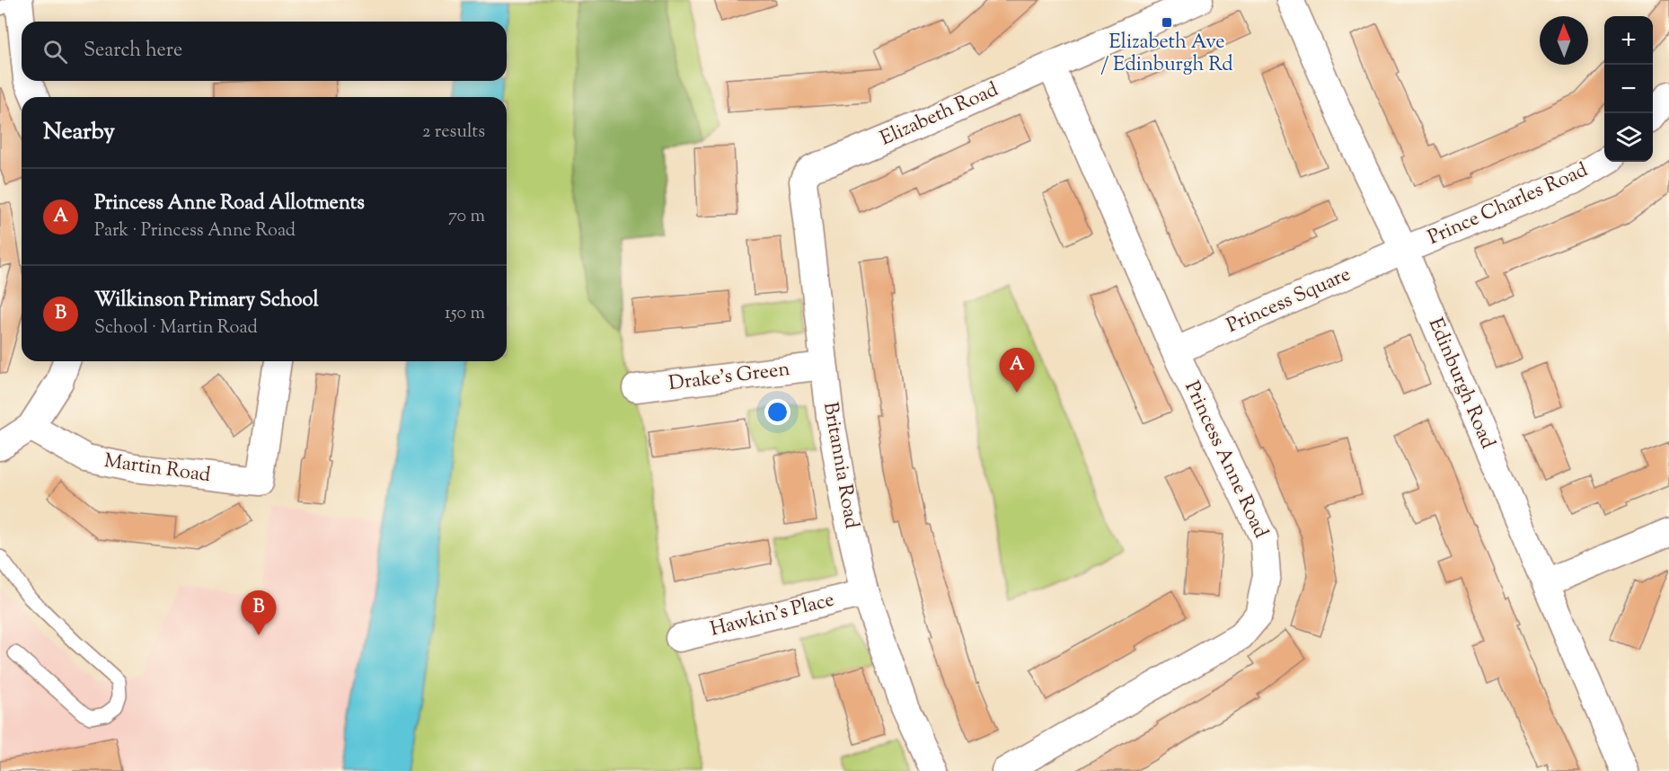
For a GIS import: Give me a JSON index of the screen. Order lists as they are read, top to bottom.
{
  "streets": {
    "street": [
      "Elizabeth Road",
      "Prince Charles Road",
      "Princess Square",
      "Drake's Green",
      "Edinburgh Road",
      "Princess Anne Road",
      "Britannia Road",
      "Martin Road",
      "Hawkin's Place"
    ]
  },
  "crossings": [
    ["Elizabeth Road", "Princess Anne Road"],
    ["Elizabeth Road", "Britannia Road"],
    ["Prince Charles Road", "Princess Square"],
    ["Prince Charles Road", "Edinburgh Road"],
    ["Princess Square", "Edinburgh Road"],
    ["Princess Square", "Princess Anne Road"],
    ["Drake's Green", "Britannia Road"],
    ["Britannia Road", "Hawkin's Place"]
  ],
  "places": {
    "transit": ["Elizabeth Ave / Edinburgh Rd"]
  },
  "north": "top",
  "page": {
    "map_buttons": ["+", "−"],
    "search": "Search here",
    "heading": ["Nearby", "2 results"],
    "list": [
      {
        "mark": "A",
        "name": "Princess Anne Road Allotments",
        "note": "Park · Princess Anne Road",
        "value": "70 m"
      },
      {
        "mark": "B",
        "name": "Wilkinson Primary School",
        "note": "School · Martin Road",
        "value": "150 m"
      }
    ],
    "pins": ["A", "B"]
  }
}
